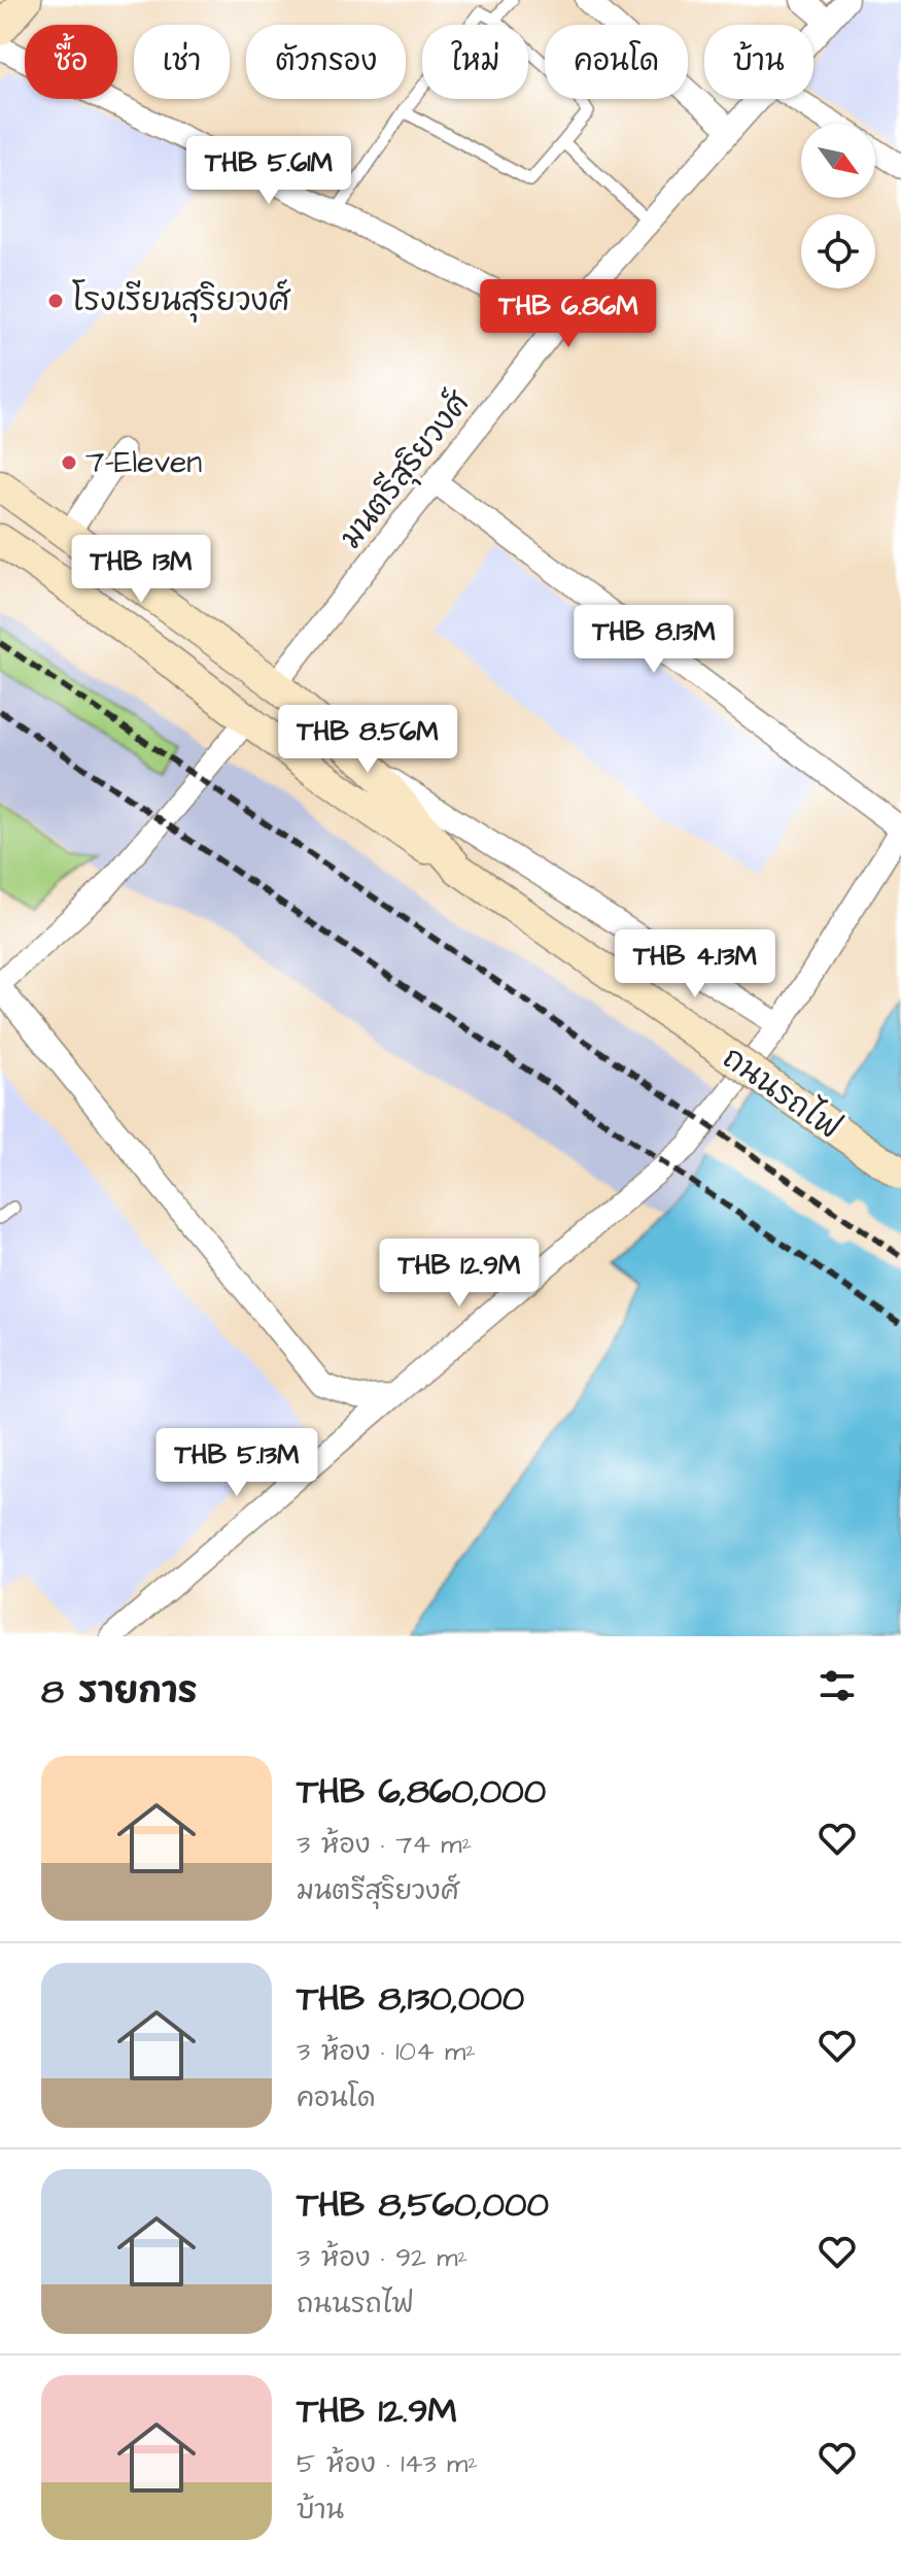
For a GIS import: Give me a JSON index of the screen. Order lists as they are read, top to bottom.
{
  "streets": {
    "main road": ["ถนนรถไฟ"],
    "street": ["มนตรีสุริยวงศ์"]
  },
  "crossings": [
    ["มนตรีสุริยวงศ์", "ถนนรถไฟ"]
  ],
  "places": ["โรงเรียนสุริยวงศ์", "7-Eleven"],
  "north": "bottom right",
  "page": {
    "chip": [
      "ซื้อ",
      "เช่า",
      "ตัวกรอง",
      "ใหม่",
      "คอนโด",
      "บ้าน"
    ],
    "price": [
      "THB 5.61M",
      "THB 6.86M",
      "THB 13M",
      "THB 8.13M",
      "THB 8.56M",
      "THB 4.13M",
      "THB 12.9M",
      "THB 5.13M"
    ],
    "heading": "8 รายการ",
    "list": [
      {
        "name": "THB 6,860,000",
        "note": "3 ห้อง · 74 m² · มนตรีสุริยวงศ์"
      },
      {
        "name": "THB 8,130,000",
        "note": "3 ห้อง · 104 m² · คอนโด"
      },
      {
        "name": "THB 8,560,000",
        "note": "3 ห้อง · 92 m² · ถนนรถไฟ"
      },
      {
        "name": "THB 12.9M",
        "note": "5 ห้อง · 143 m² · บ้าน"
      }
    ]
  }
}
